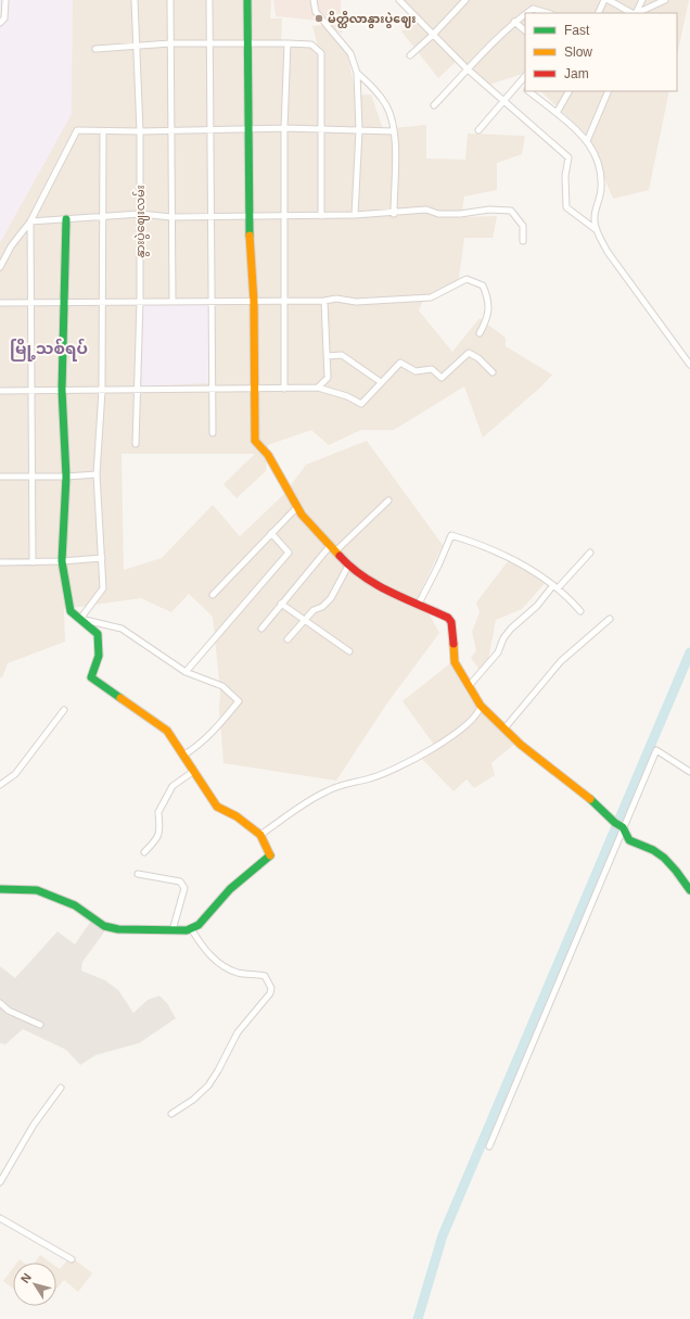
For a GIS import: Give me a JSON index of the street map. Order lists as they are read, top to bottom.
{
  "streets": {
    "street": ["နွားပွဲဈေးလမ်း"]
  },
  "districts": ["မြို့သစ်ရပ်"],
  "places": ["မိတ္ထီလာနွားပွဲဈေး"],
  "legend": ["Fast", "Slow", "Jam"],
  "north": "top left"
}
